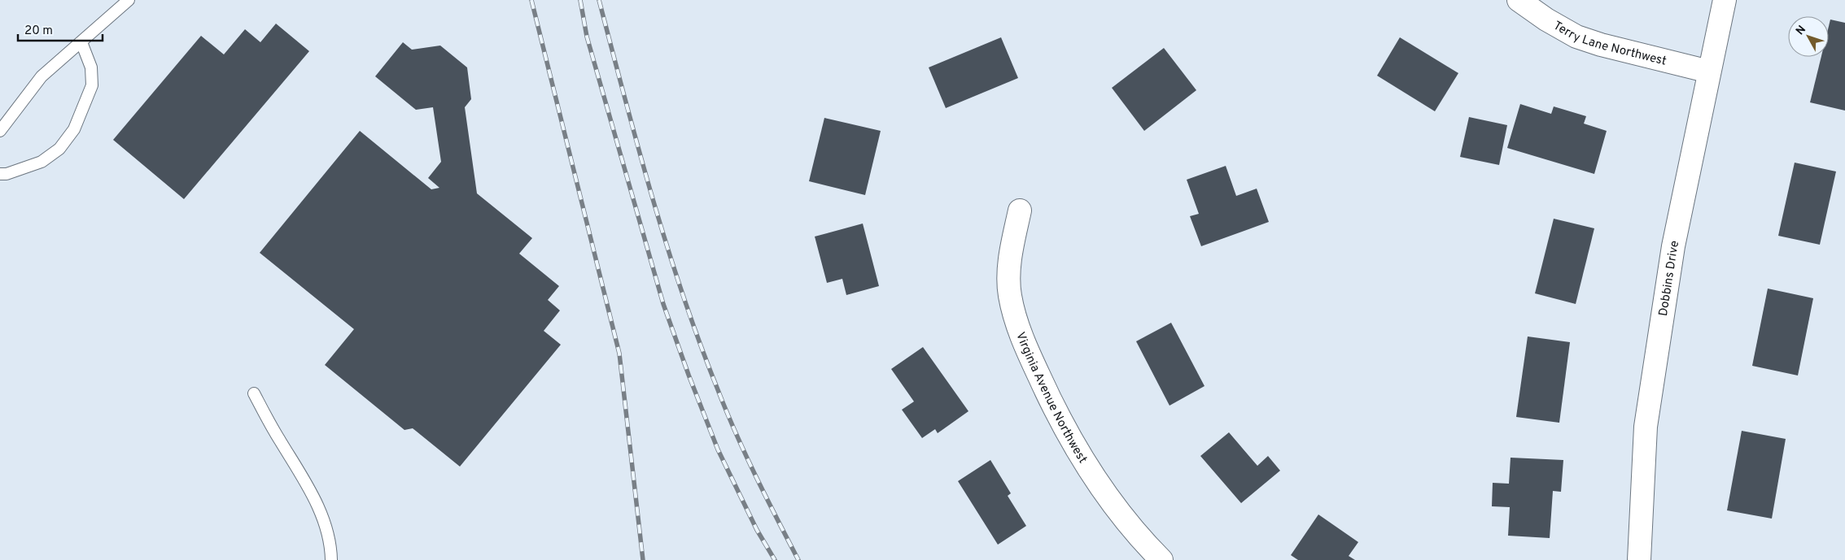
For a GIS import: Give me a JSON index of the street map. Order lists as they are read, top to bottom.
{
  "streets": {
    "street": ["Terry Lane Northwest", "Dobbins Drive", "Virginia Avenue Northwest"]
  },
  "crossings": [
    ["Terry Lane Northwest", "Dobbins Drive"]
  ],
  "scale_bar": "20 m",
  "north": "top left"
}
